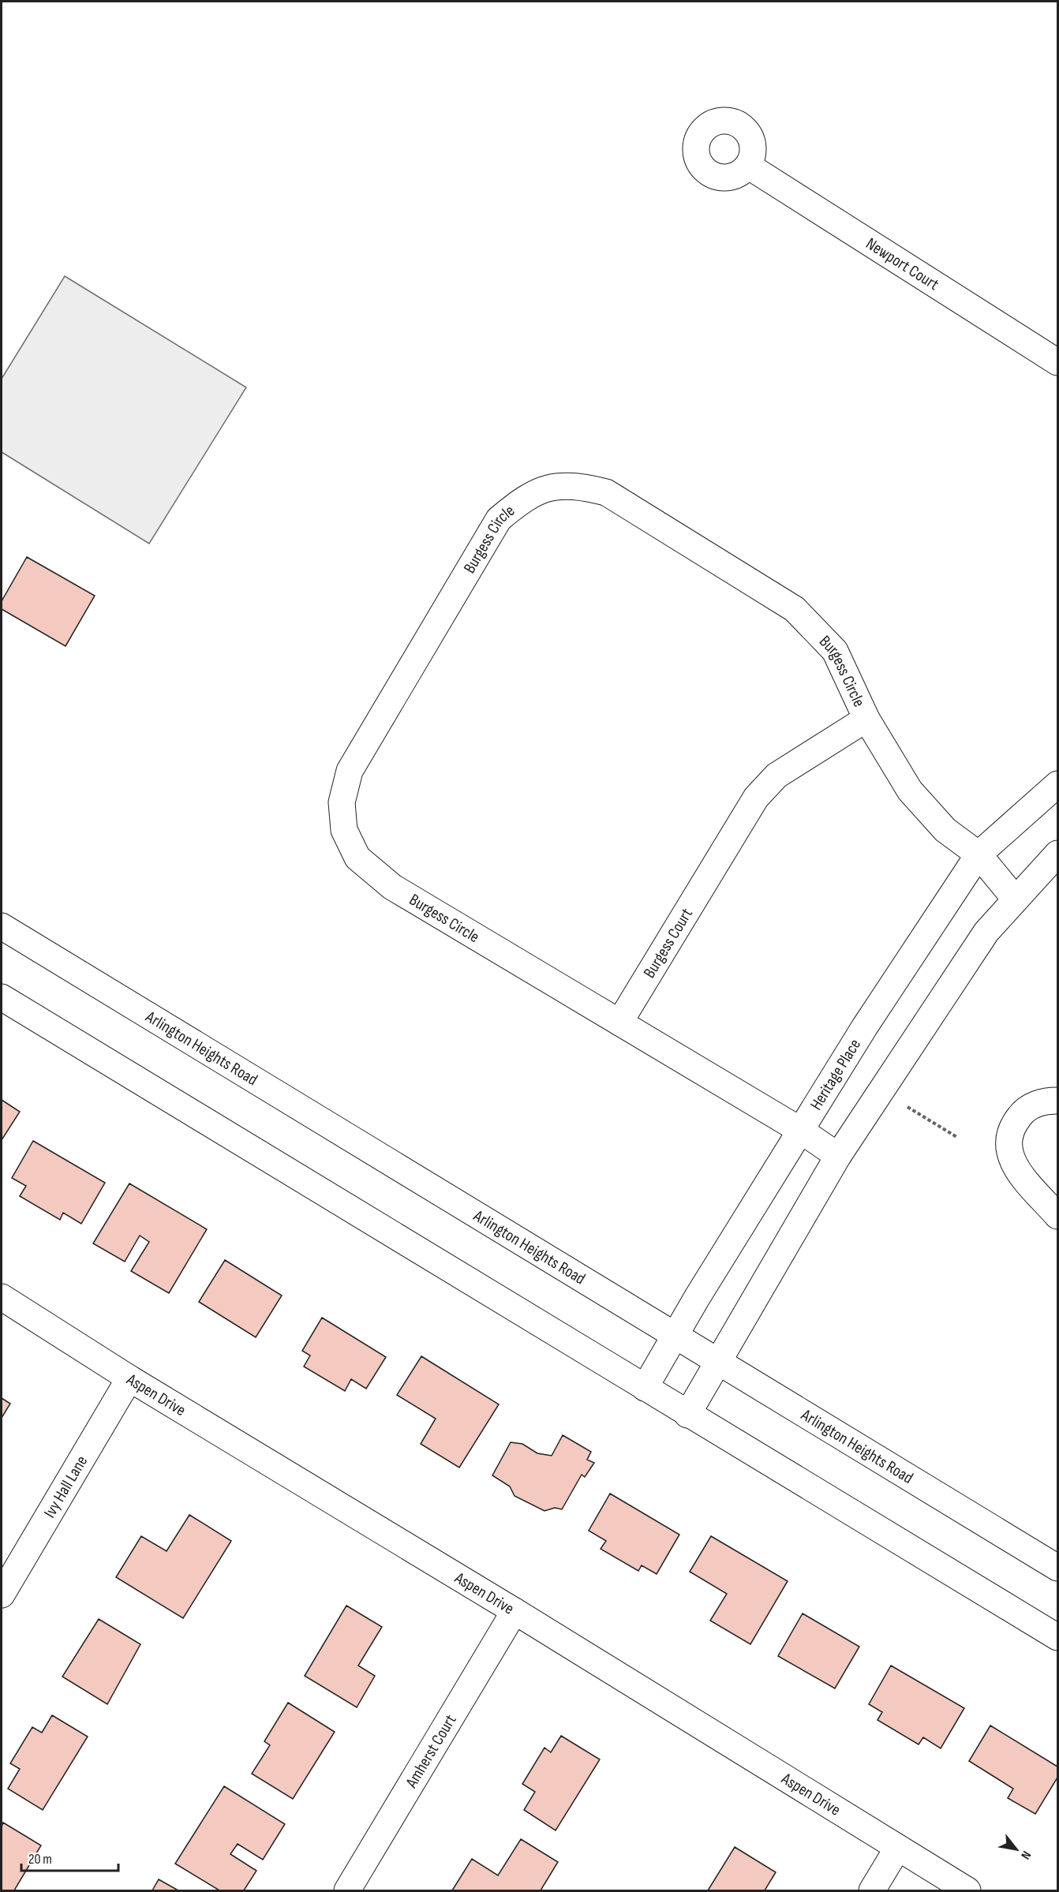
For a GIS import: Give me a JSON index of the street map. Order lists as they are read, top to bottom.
{
  "streets": {
    "street": [
      "Newport Court",
      "Burgess Circle",
      "Burgess Court",
      "Arlington Heights Road",
      "Heritage Place",
      "Aspen Drive",
      "Ivy Hall Lane",
      "Amherst Court"
    ]
  },
  "crossings": [
    ["Burgess Circle", "Burgess Court"],
    ["Burgess Circle", "Heritage Place"],
    ["Arlington Heights Road", "Heritage Place"],
    ["Aspen Drive", "Ivy Hall Lane"],
    ["Aspen Drive", "Amherst Court"]
  ],
  "scale_bar": "20 m",
  "north": "bottom right"
}
